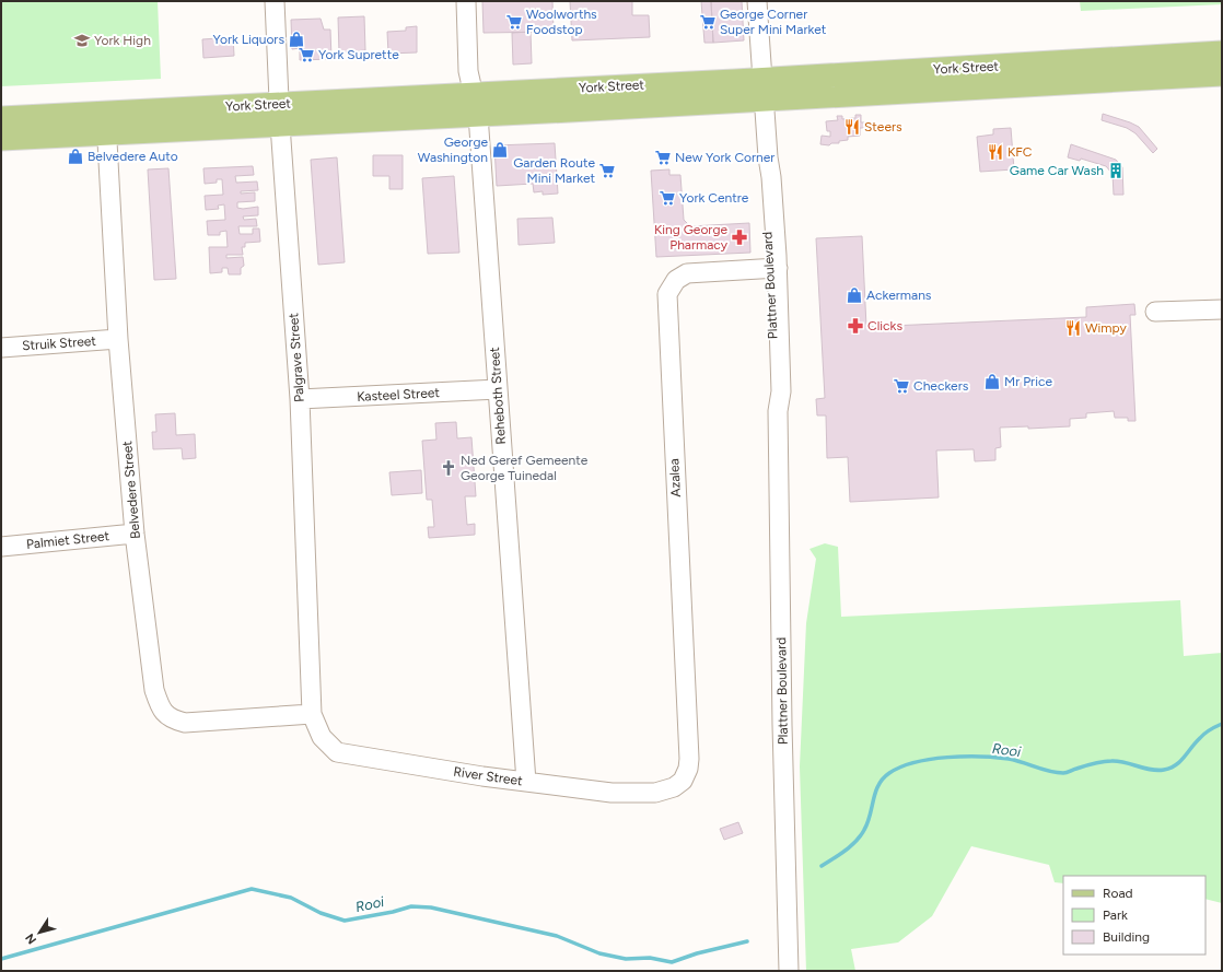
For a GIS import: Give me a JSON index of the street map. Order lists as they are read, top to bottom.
{
  "streets": {
    "main road": ["York Street"],
    "street": [
      "Plattner Boulevard",
      "Struik Street",
      "Palgrave Street",
      "Kasteel Street",
      "Reheboth Street",
      "Azalea",
      "Belvedere Street",
      "Palmiet Street",
      "River Street"
    ]
  },
  "crossings": [
    ["York Street", "Plattner Boulevard"],
    ["York Street", "Palgrave Street"],
    ["York Street", "Reheboth Street"],
    ["York Street", "Belvedere Street"],
    ["Plattner Boulevard", "Azalea"],
    ["Struik Street", "Belvedere Street"],
    ["Palgrave Street", "Kasteel Street"],
    ["Palgrave Street", "Belvedere Street"],
    ["Palgrave Street", "River Street"],
    ["Kasteel Street", "Reheboth Street"],
    ["Reheboth Street", "River Street"],
    ["Azalea", "River Street"],
    ["Belvedere Street", "Palmiet Street"],
    ["Belvedere Street", "River Street"]
  ],
  "water": ["Rooi"],
  "places": {
    "supermarket": [
      "Woolworths Foodstop",
      "George Corner Super Mini Market",
      "York Suprette",
      "New York Corner",
      "Garden Route Mini Market",
      "York Centre",
      "Checkers"
    ],
    "shop": [
      "York Liquors",
      "George Washington",
      "Belvedere Auto",
      "Ackermans",
      "Mr Price"
    ],
    "school or university": ["York High"],
    "restaurant": ["Steers", "KFC", "Wimpy"],
    "building": ["Game Car Wash"],
    "pharmacy": ["King George Pharmacy", "Clicks"],
    "church": ["Ned Geref Gemeente George Tuinedal"]
  },
  "legend": ["Road", "Park", "Building"],
  "north": "bottom left"
}
